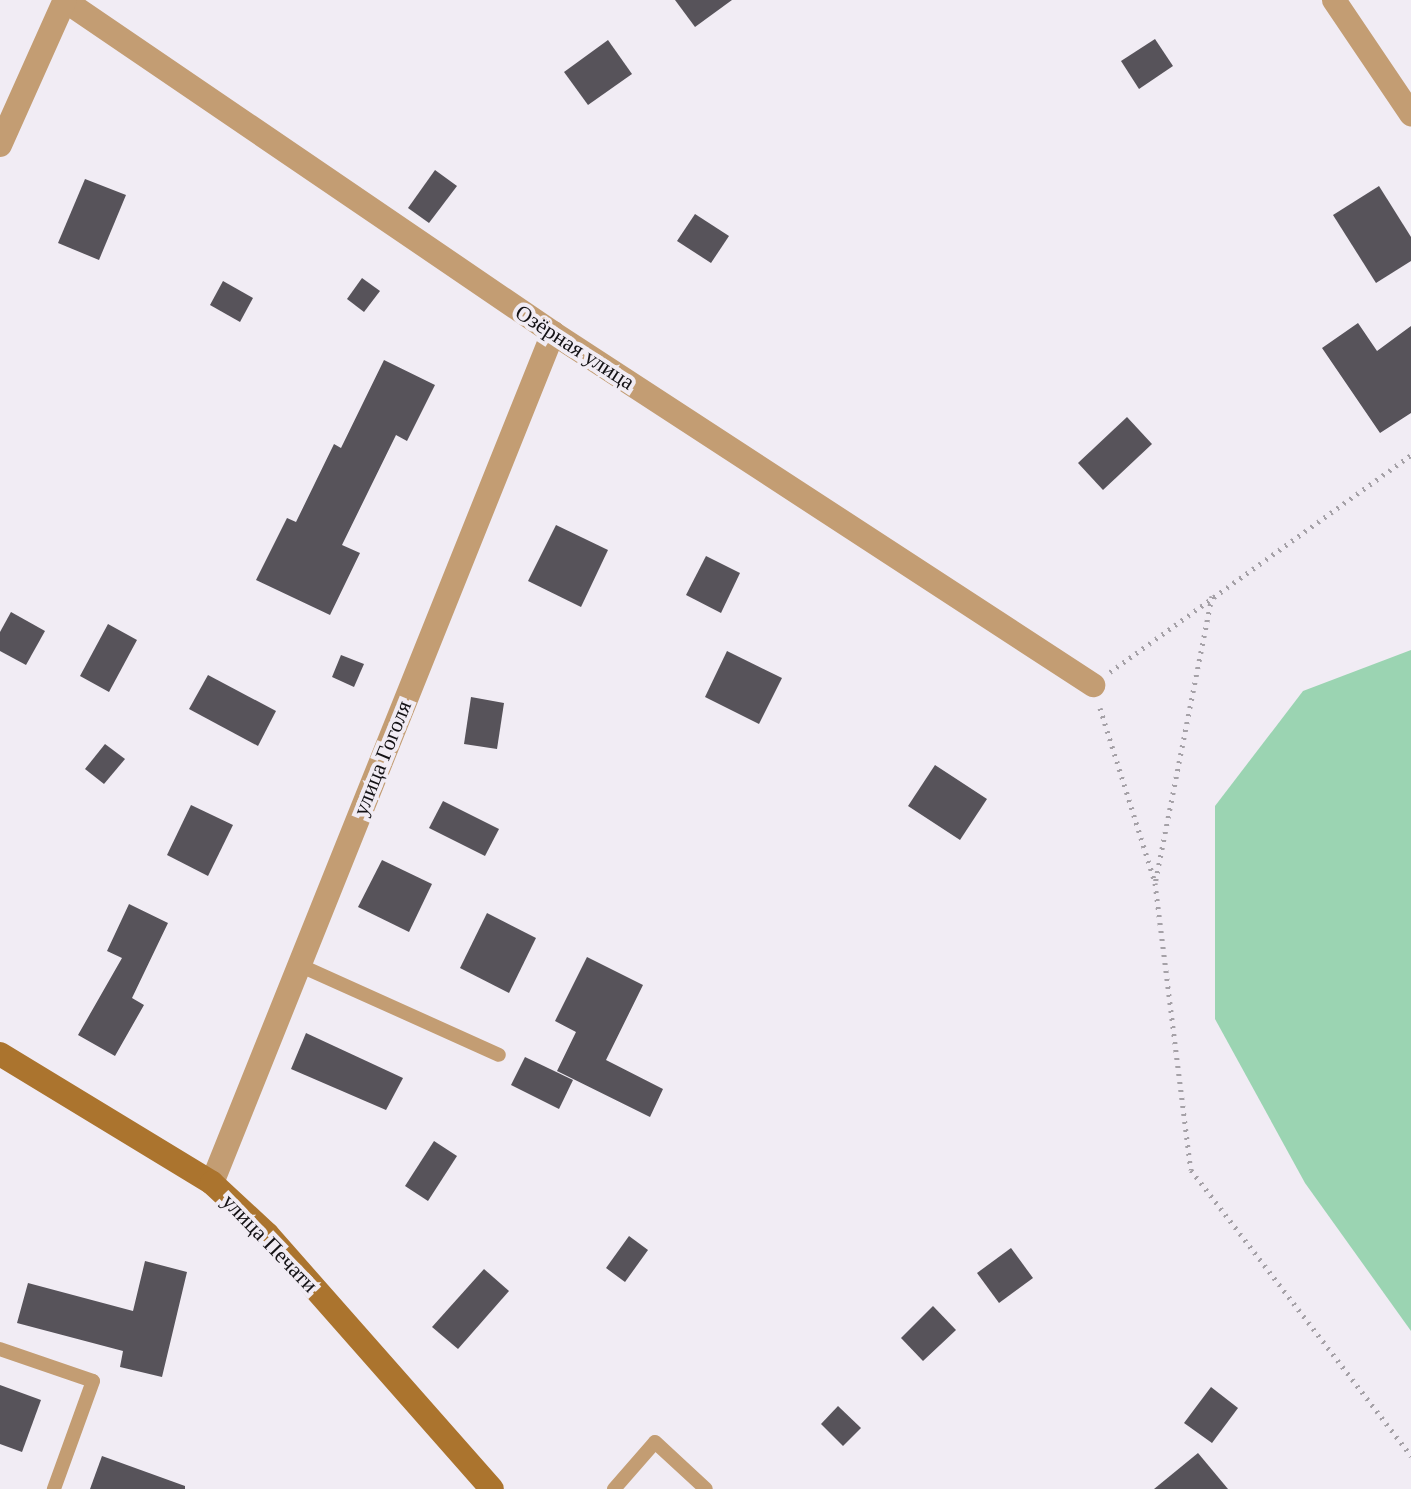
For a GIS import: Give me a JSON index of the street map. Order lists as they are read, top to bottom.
{
  "streets": {
    "street": ["Озёрная улица", "улица Гоголя", "улица Печати"]
  },
  "crossings": [
    ["Озёрная улица", "улица Гоголя"],
    ["улица Гоголя", "улица Печати"]
  ]
}
